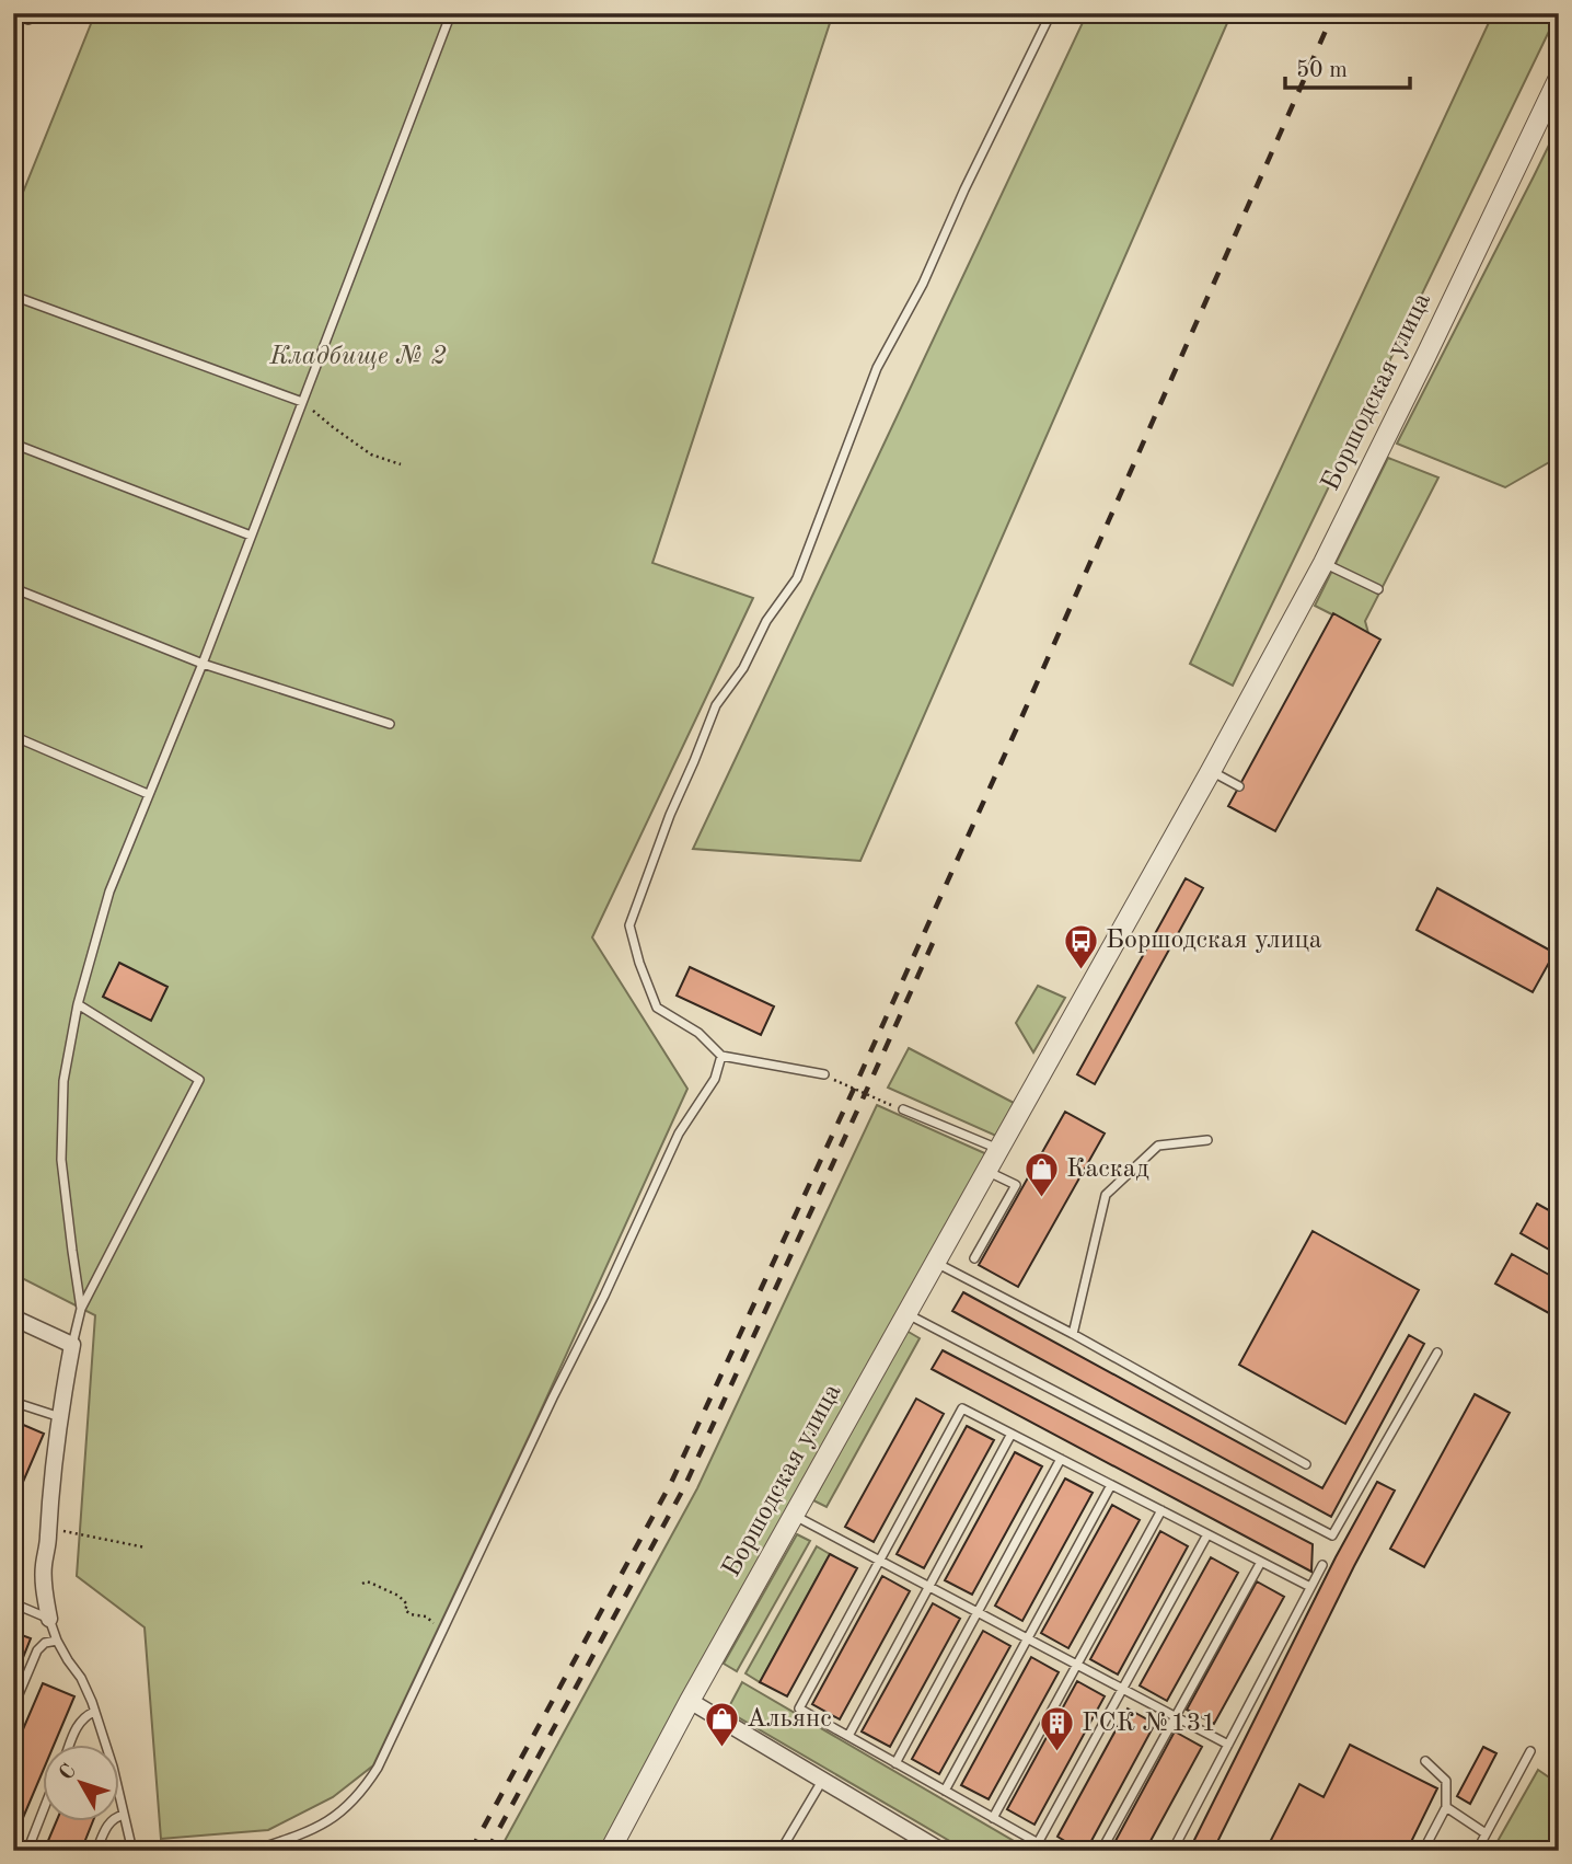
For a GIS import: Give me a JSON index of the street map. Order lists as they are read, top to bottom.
{
  "streets": {
    "street": ["Боршодская улица"]
  },
  "parks": ["Кладбище № 2"],
  "places": {
    "bus stop": ["Боршодская улица"],
    "shop": ["Каскад", "Альянс"],
    "building": ["ГСК №131"]
  },
  "scale_bar": "50 m",
  "north": "top left"
}
